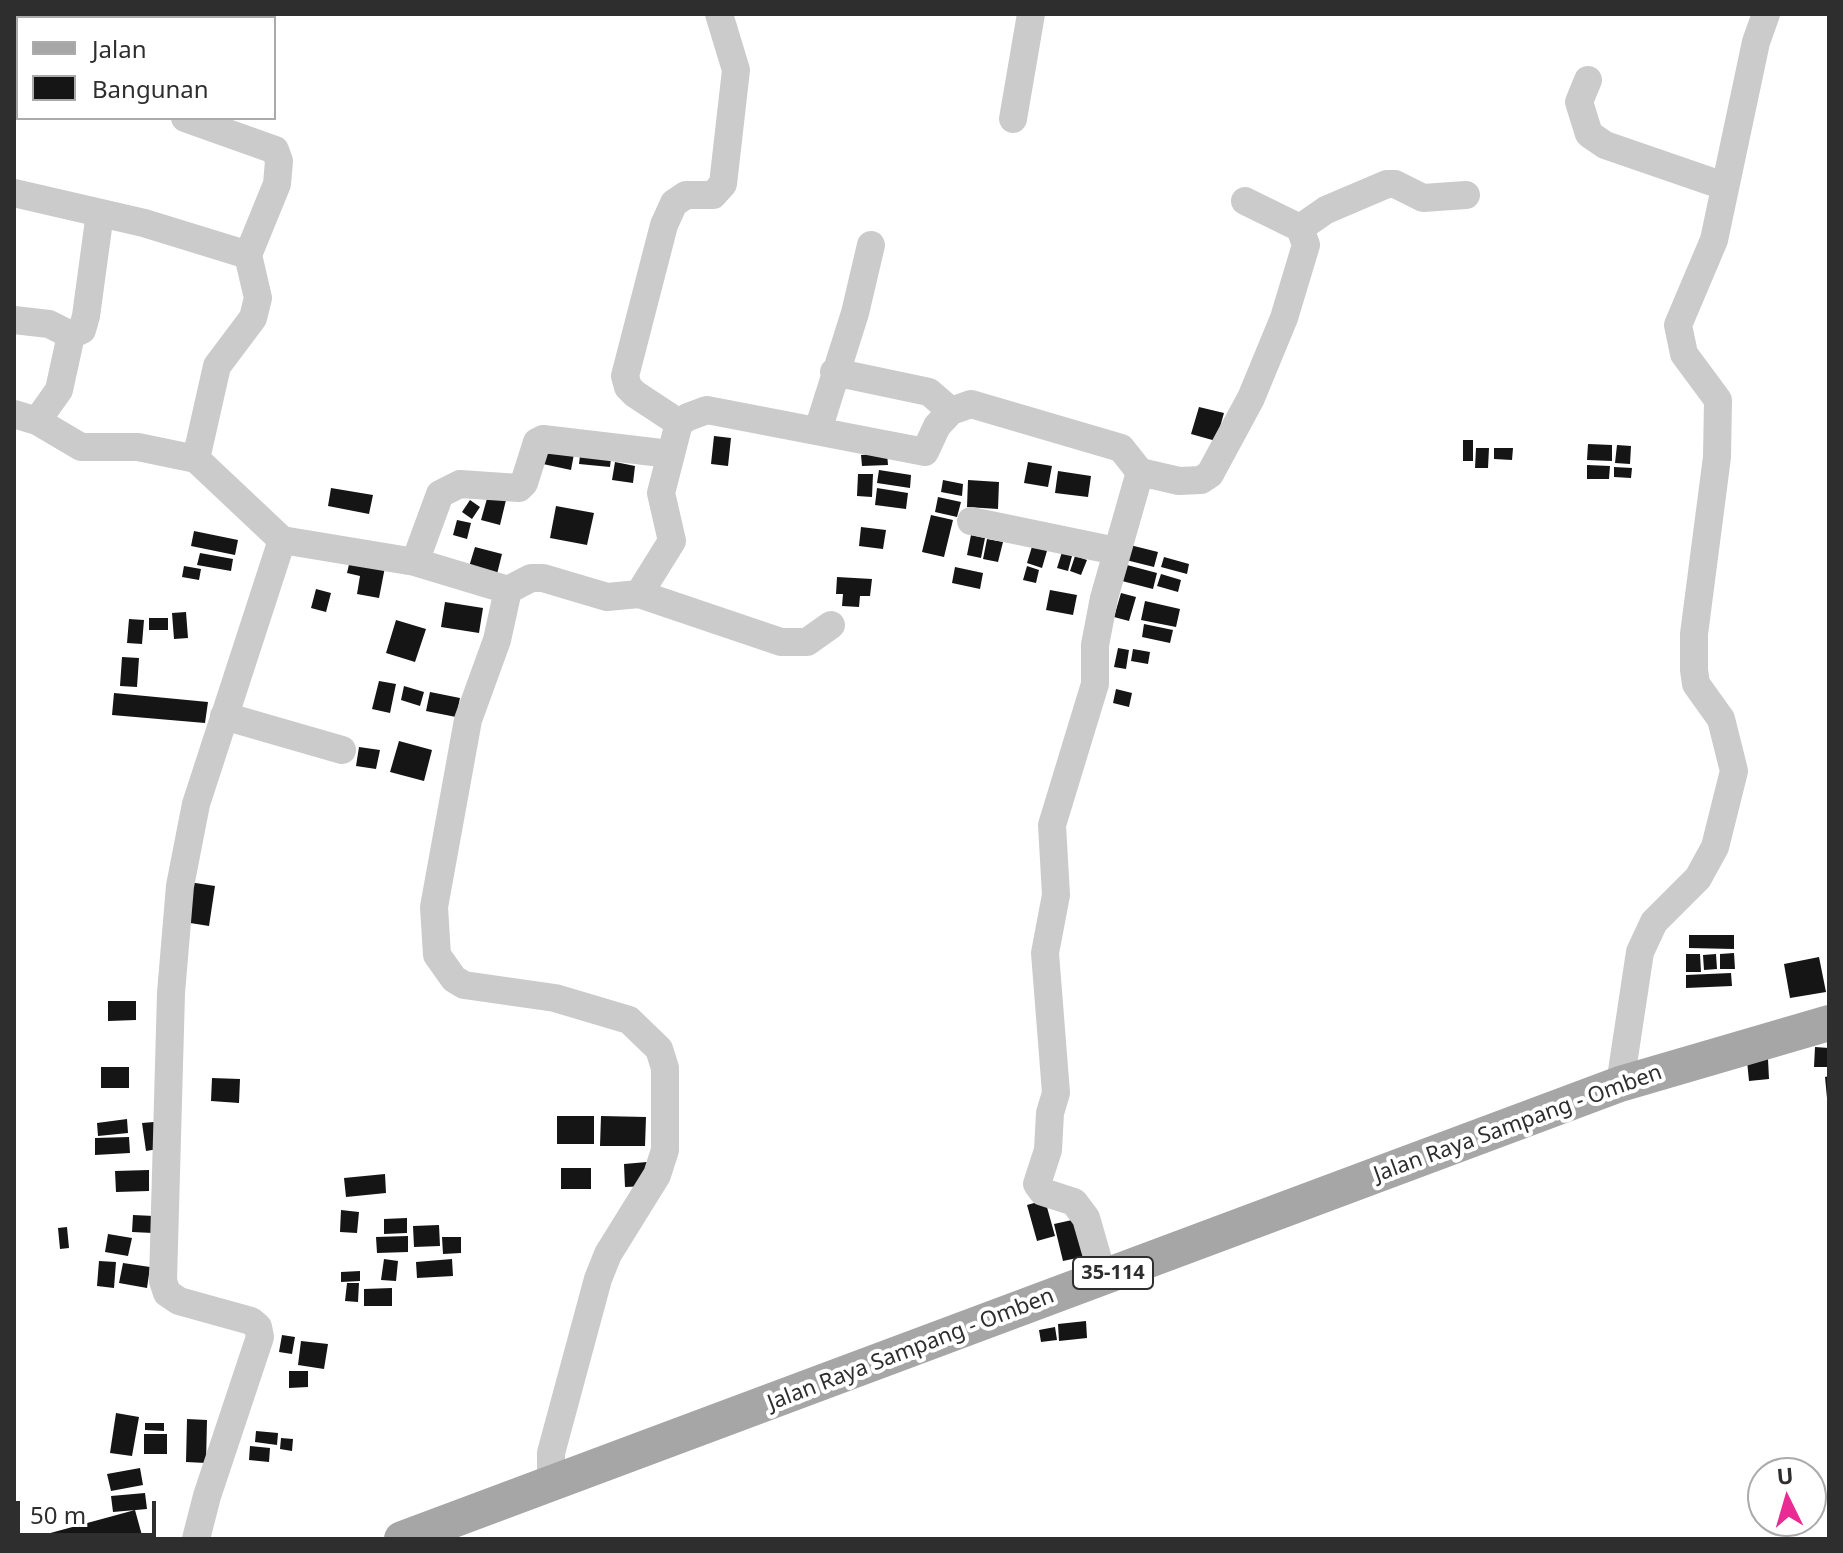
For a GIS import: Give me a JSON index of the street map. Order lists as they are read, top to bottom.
{
  "streets": {
    "main road": ["Jalan Raya Sampang - Omben", "35-114"]
  },
  "legend": ["Jalan", "Bangunan"],
  "scale_bar": "50 m",
  "north": "top"
}
